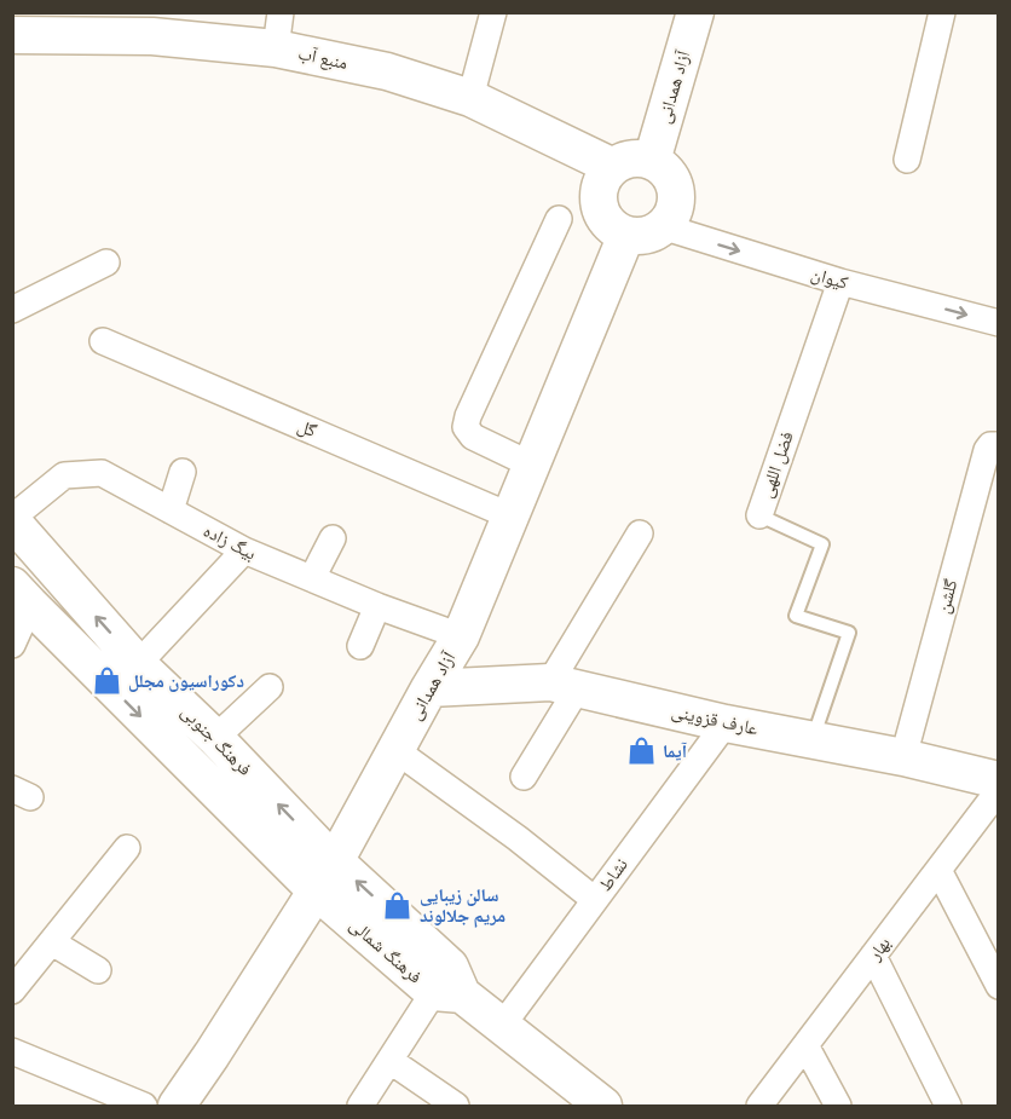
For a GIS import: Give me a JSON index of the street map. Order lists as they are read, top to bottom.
{
  "streets": {
    "street": [
      "منبع آب",
      "آزاد همدانی",
      "کیوان",
      "گل",
      "فضل اللهی",
      "بیگ زاده",
      "گلشن",
      "عارف قزوینی",
      "فرهنگ جنوبی",
      "نشاط",
      "بهار",
      "فرهنگ شمالی"
    ]
  },
  "crossings": [
    ["منبع آب", "آزاد همدانی"],
    ["منبع آب", "کیوان"],
    ["آزاد همدانی", "کیوان"],
    ["آزاد همدانی", "گل"],
    ["آزاد همدانی", "بیگ زاده"],
    ["آزاد همدانی", "عارف قزوینی"],
    ["آزاد همدانی", "فرهنگ جنوبی"],
    ["آزاد همدانی", "فرهنگ شمالی"],
    ["کیوان", "فضل اللهی"],
    ["فضل اللهی", "عارف قزوینی"],
    ["بیگ زاده", "فرهنگ جنوبی"],
    ["گلشن", "عارف قزوینی"],
    ["عارف قزوینی", "نشاط"],
    ["فرهنگ جنوبی", "فرهنگ شمالی"],
    ["نشاط", "فرهنگ شمالی"]
  ],
  "one_way": ["کیوان"],
  "places": {
    "shop": ["دکوراسیون مجلل", "آيما", "سالن زیبایی مریم جلالوند"]
  }
}
